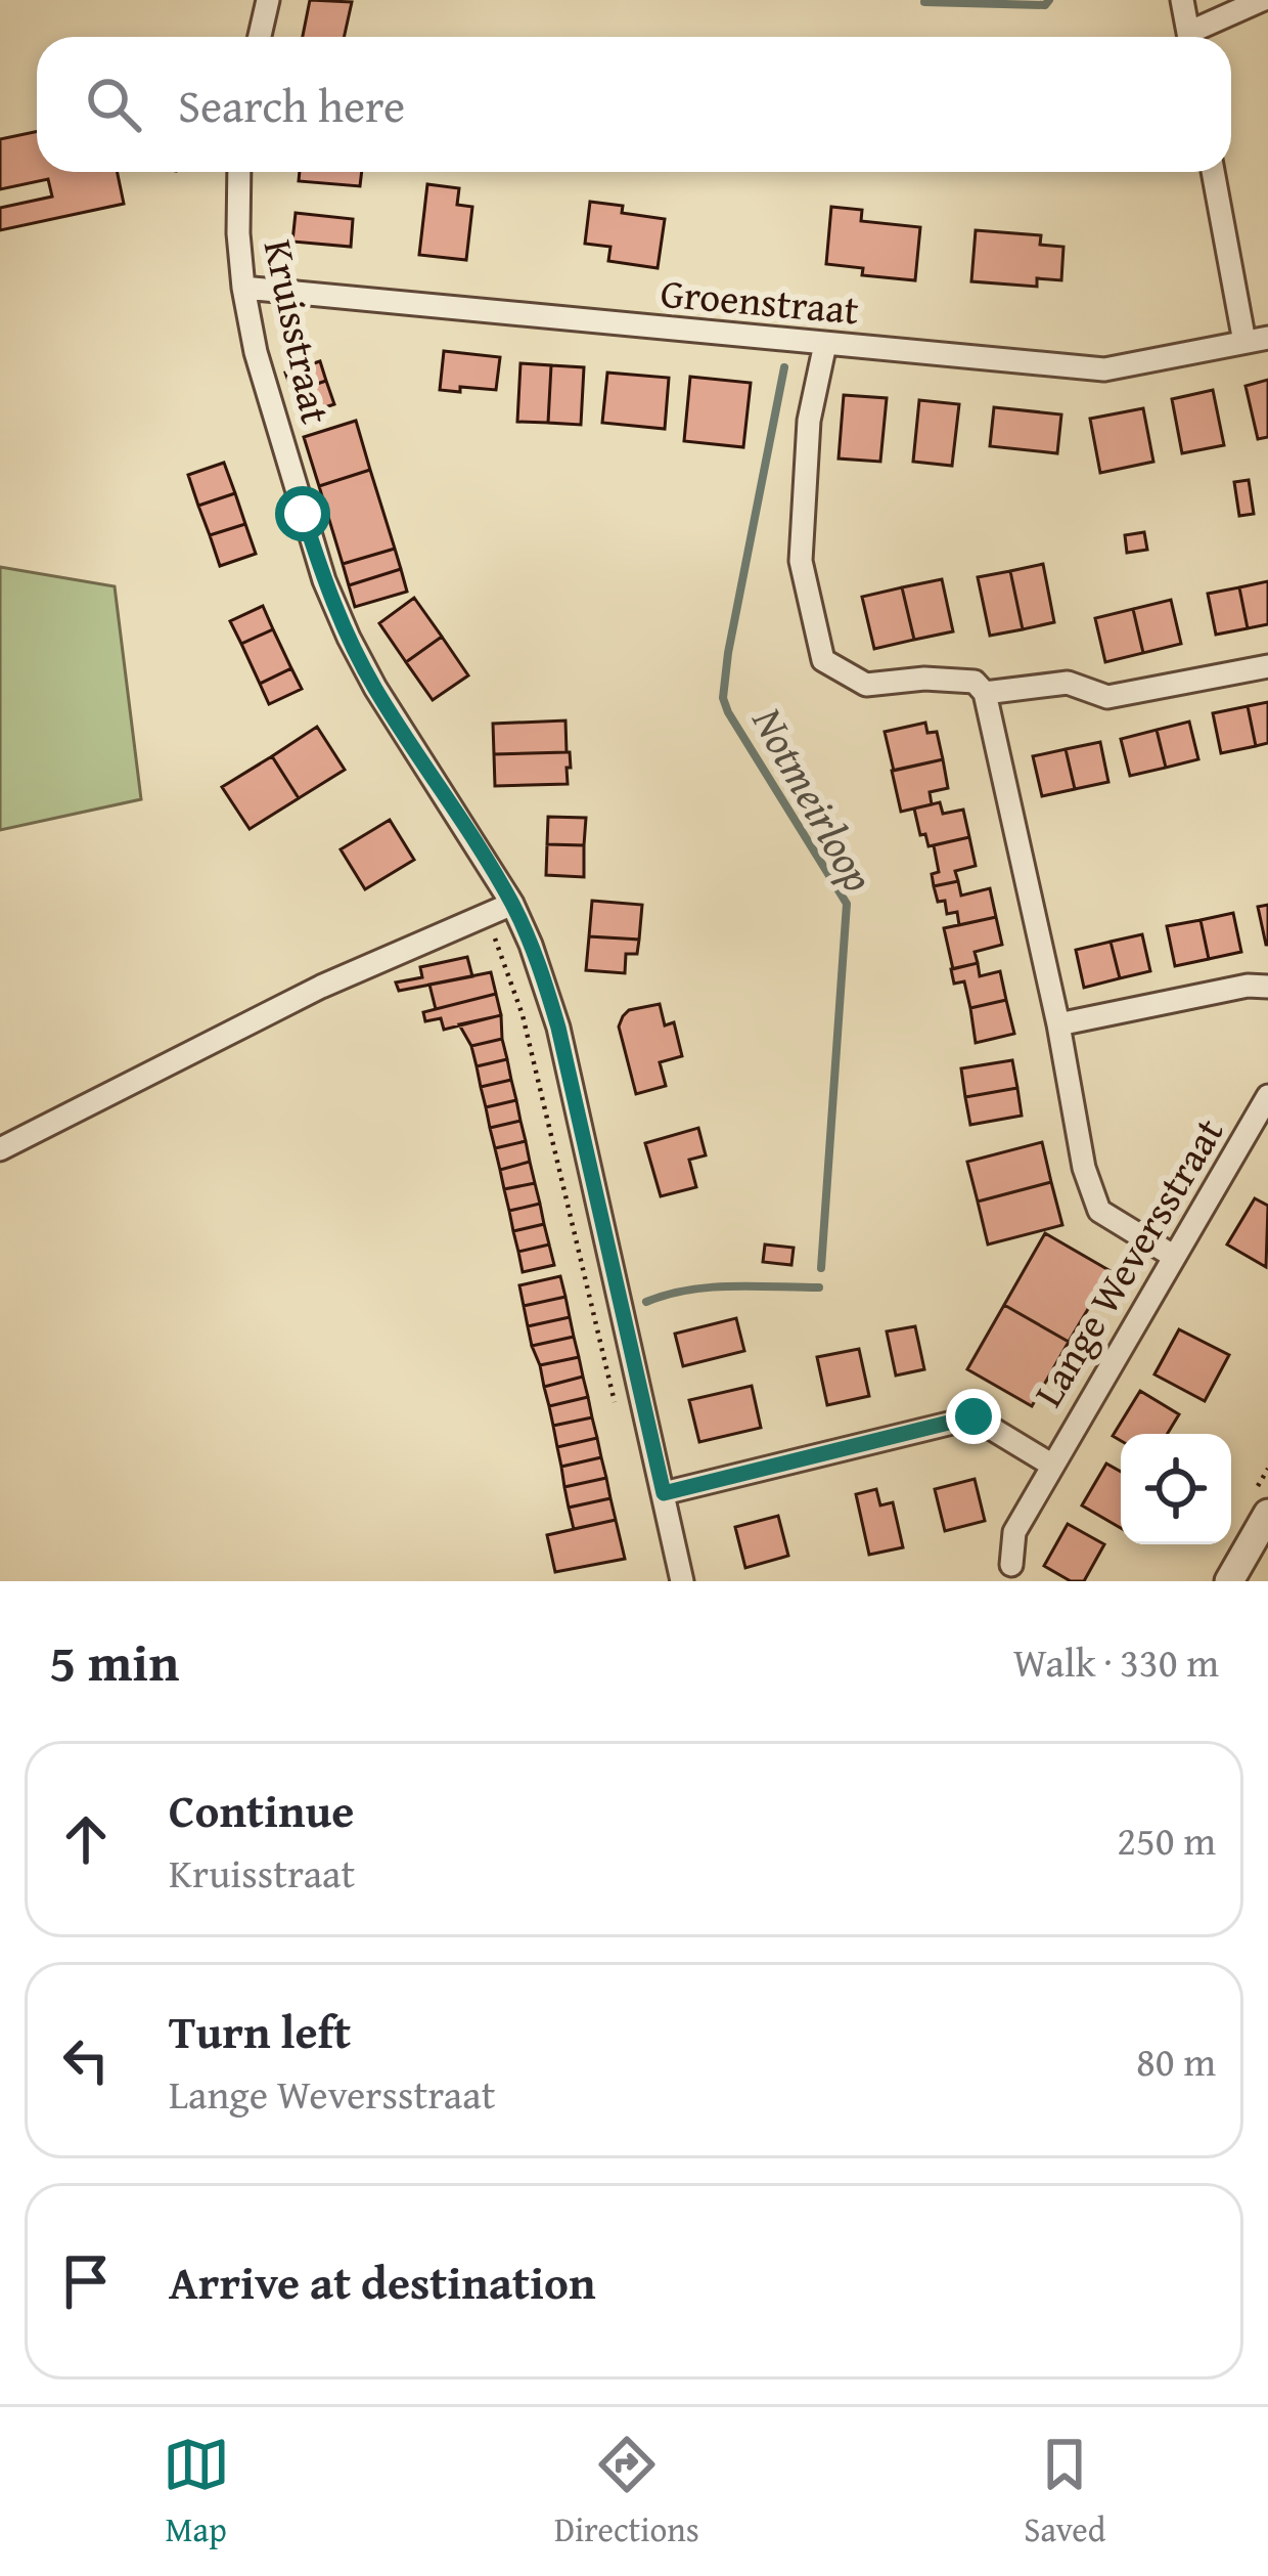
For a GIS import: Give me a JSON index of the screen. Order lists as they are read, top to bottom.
{
  "streets": {
    "street": ["Groenstraat", "Kruisstraat", "Lange Weversstraat"]
  },
  "crossings": [
    ["Groenstraat", "Kruisstraat"],
    ["Kruisstraat", "Lange Weversstraat"]
  ],
  "water": ["Notmeirloop"],
  "page": {
    "search": "Search here",
    "heading": ["5 min", "Walk · 330 m"],
    "list": [
      ["Continue", "Kruisstraat", "250 m"],
      ["Turn left", "Lange Weversstraat", "80 m"],
      "Arrive at destination"
    ],
    "nav": ["Map", "Directions", "Saved"]
  }
}
